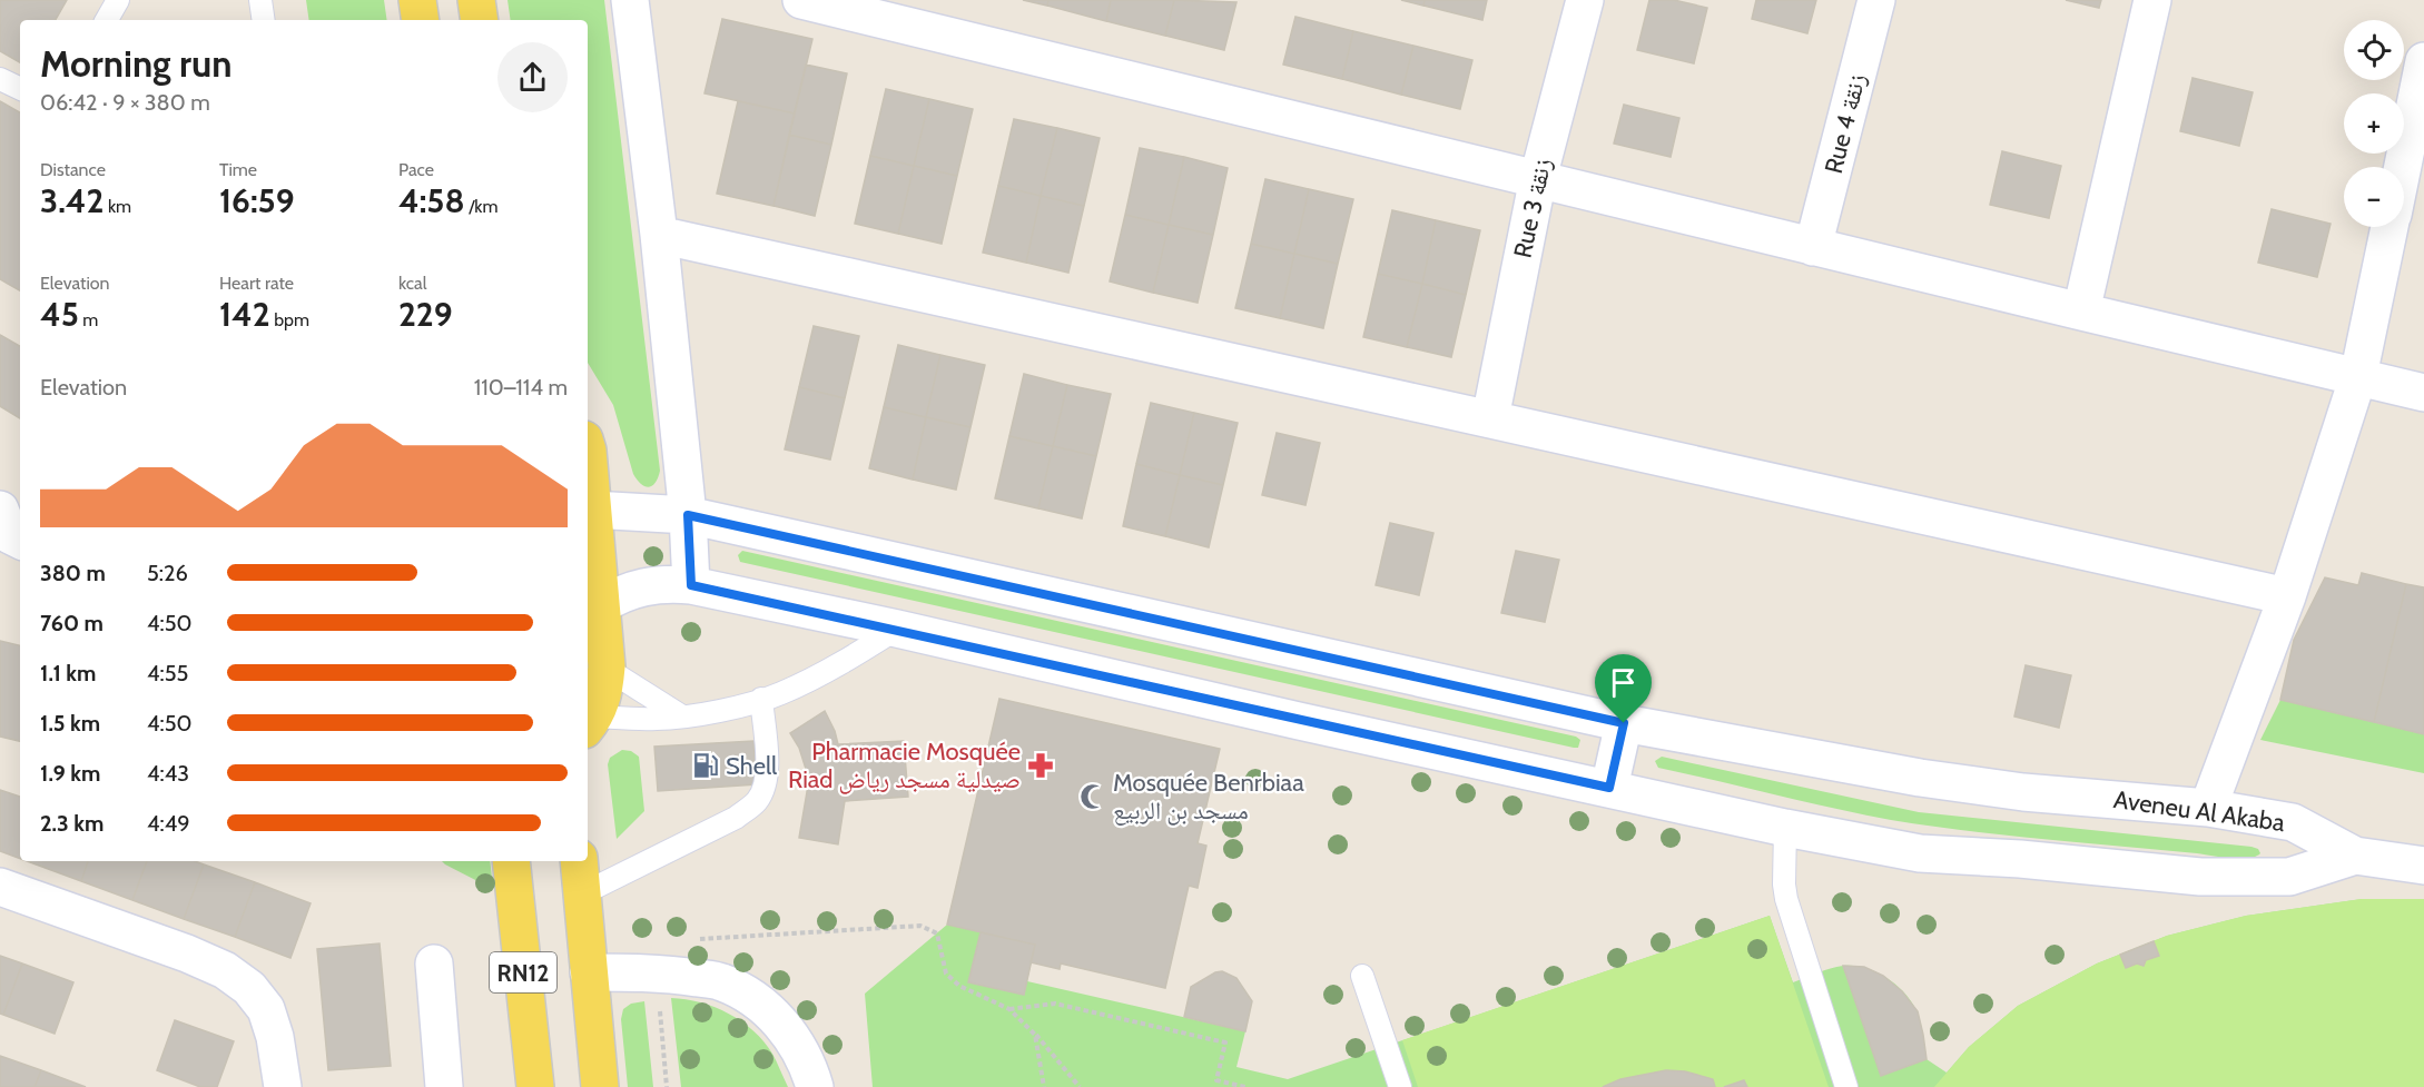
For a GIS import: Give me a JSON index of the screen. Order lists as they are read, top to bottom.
{
  "streets": {
    "main road": ["RN12"],
    "street": ["Rue 4 زنقة", "Rue 3 زنقة", "Aveneu Al Akaba"]
  },
  "places": {
    "fuel station": ["Shell"],
    "pharmacy": ["Pharmacie Mosquée Riad صيدلية مسجد رياض"],
    "mosque": ["Mosquée Benrbiaa مسجد بن الربيع"]
  },
  "page": {
    "map_buttons": ["+", "−"],
    "heading": ["Morning run", "06:42 · 9 × 380 m"],
    "stats": [
      ["Distance", "3.42 km"],
      ["Time", "16:59"],
      ["Pace", "4:58 /km"],
      ["Elevation", "45 m"],
      ["Heart rate", "142 bpm"],
      ["kcal", "229"]
    ],
    "chart": ["Elevation", "110–114 m"],
    "list": [
      {
        "name": "380 m",
        "note": "5:26"
      },
      {
        "name": "760 m",
        "note": "4:50"
      },
      {
        "name": "1.1 km",
        "note": "4:55"
      },
      {
        "name": "1.5 km",
        "note": "4:50"
      },
      {
        "name": "1.9 km",
        "note": "4:43"
      },
      {
        "name": "2.3 km",
        "note": "4:49"
      }
    ]
  }
}
